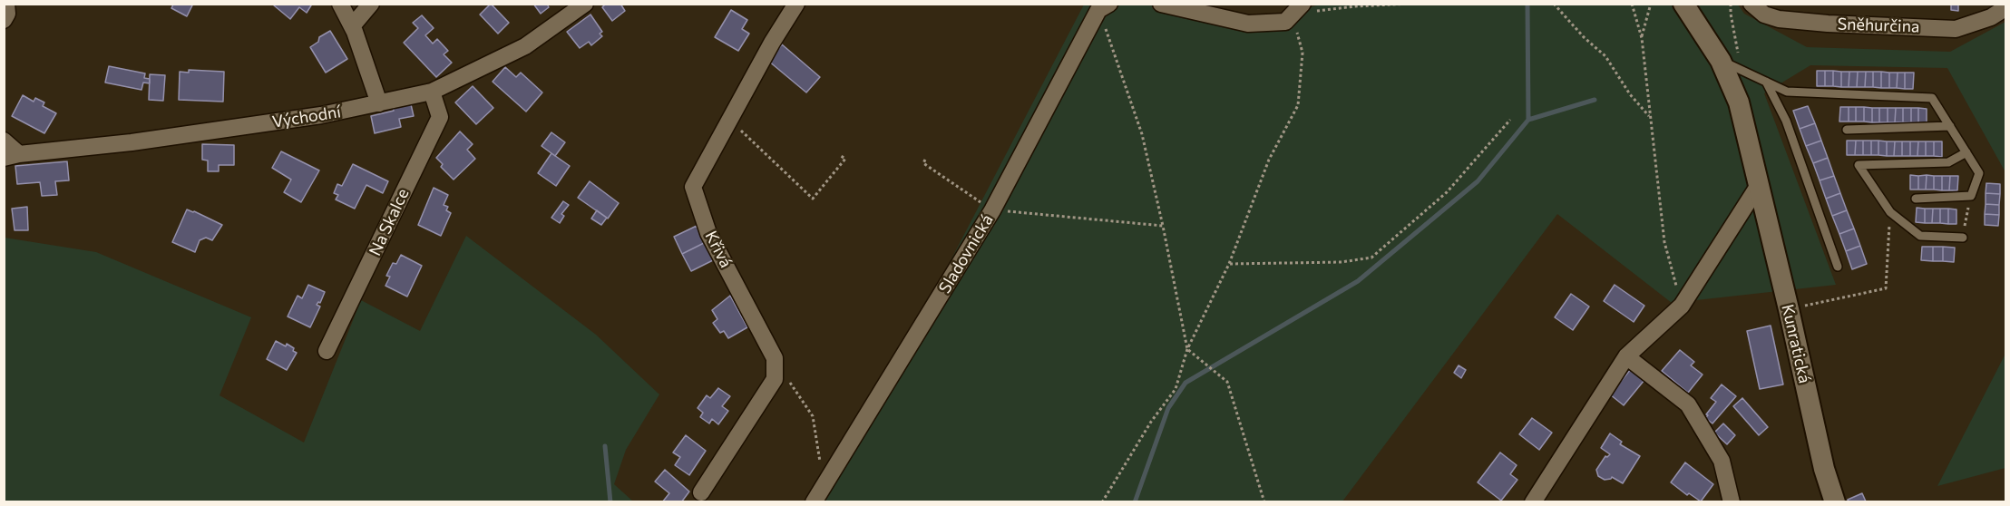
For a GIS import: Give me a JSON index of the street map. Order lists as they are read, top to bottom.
{
  "streets": {
    "street": [
      "Sněhurčina",
      "Východní",
      "Na Skalce",
      "Křivá",
      "Sladovnická",
      "Kunratická"
    ]
  },
  "crossings": [
    ["Východní", "Na Skalce"]
  ]
}
